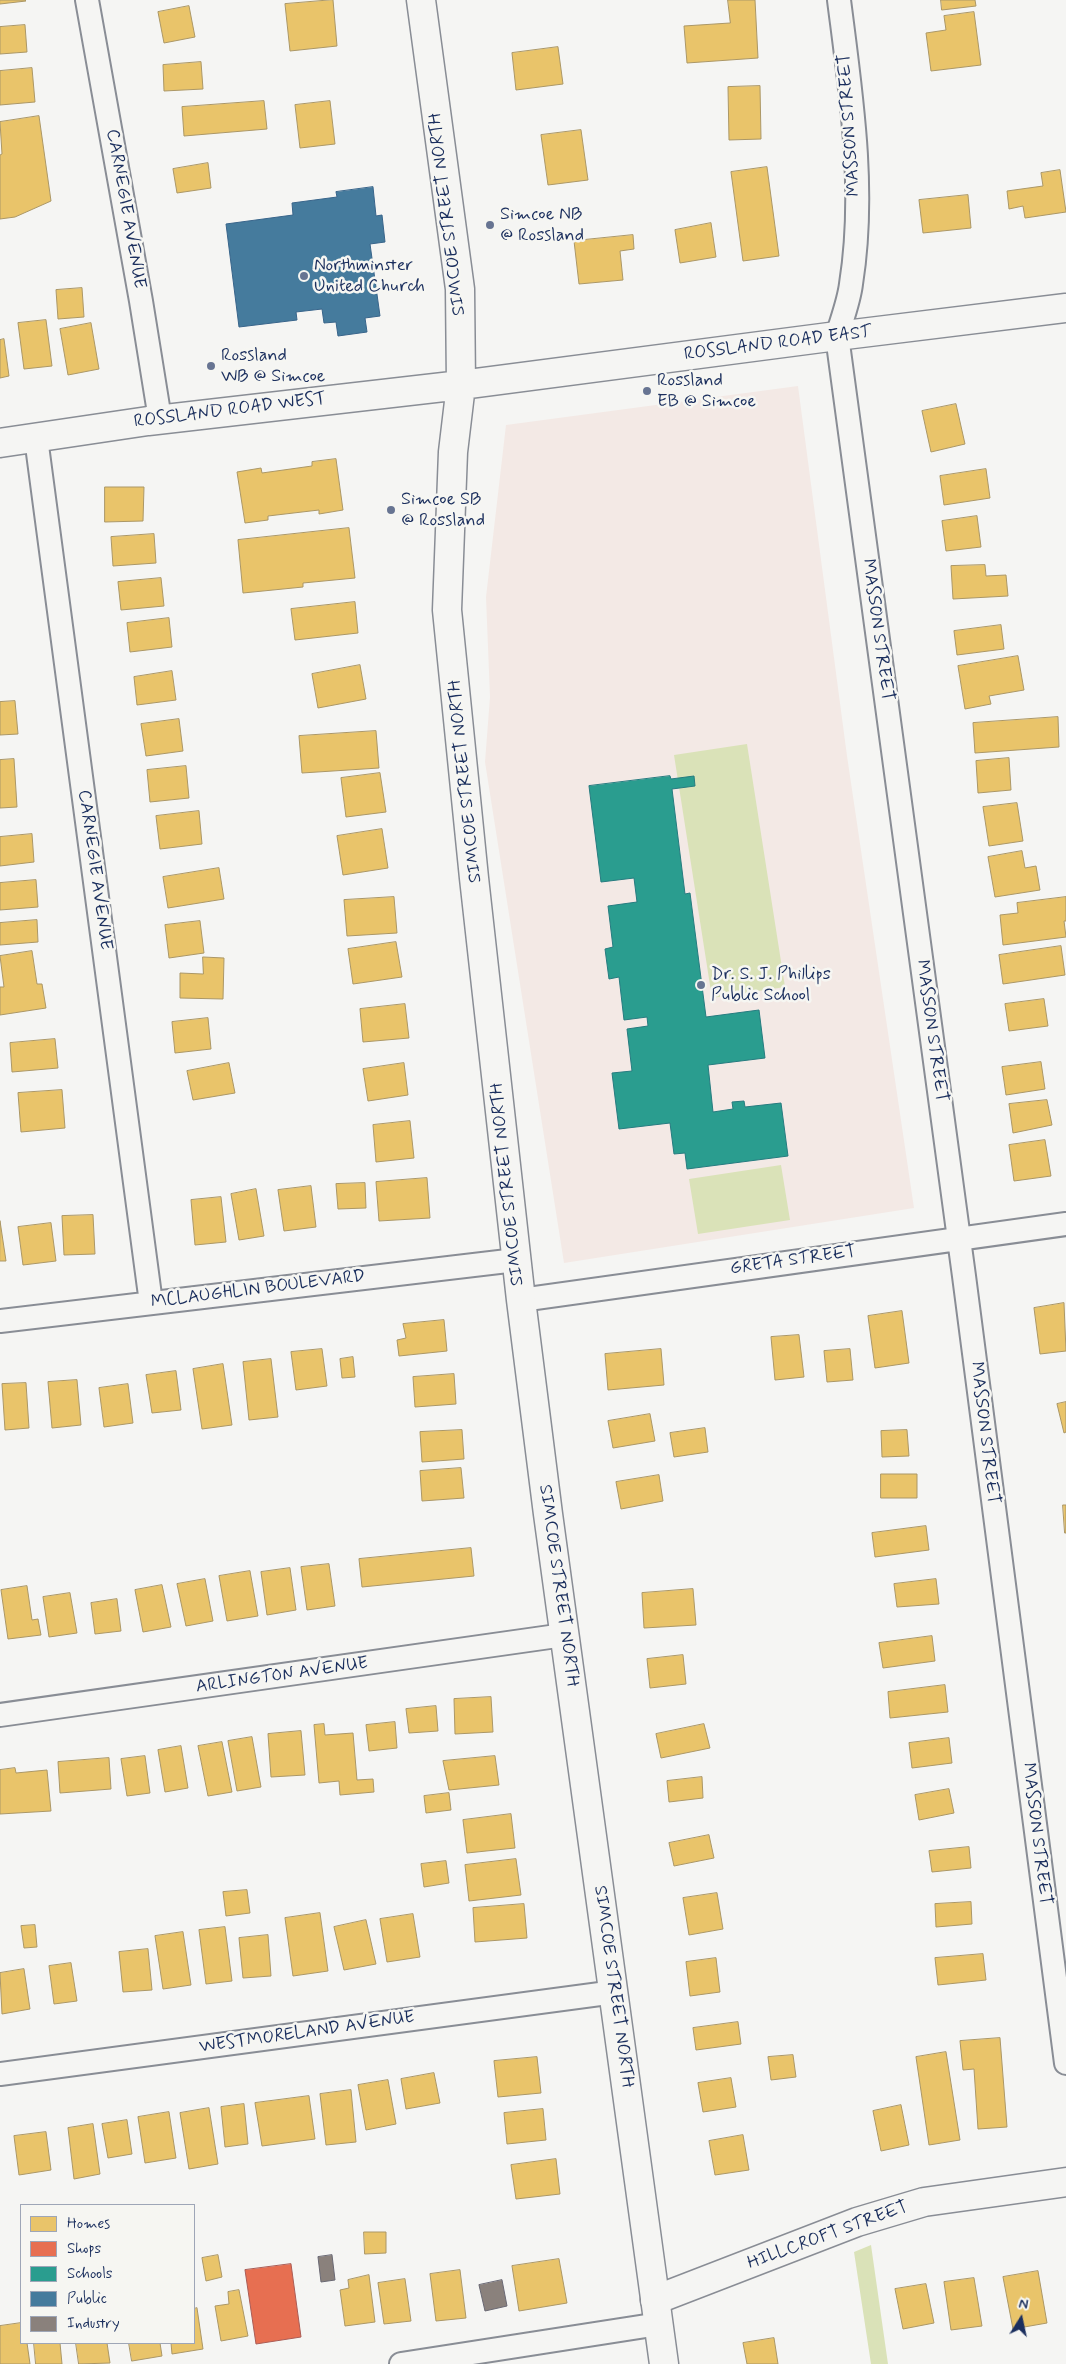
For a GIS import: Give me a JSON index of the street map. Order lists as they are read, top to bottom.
{
  "streets": {
    "main road": [
      "SIMCOE STREET NORTH",
      "ROSSLAND ROAD EAST",
      "ROSSLAND ROAD WEST",
      "HILLCROFT STREET"
    ],
    "street": [
      "MASSON STREET",
      "CARNEGIE AVENUE",
      "GRETA STREET",
      "MCLAUGHLIN BOULEVARD",
      "ARLINGTON AVENUE",
      "WESTMORELAND AVENUE"
    ]
  },
  "crossings": [
    ["MASSON STREET", "ROSSLAND ROAD EAST"],
    ["MASSON STREET", "GRETA STREET"],
    ["CARNEGIE AVENUE", "ROSSLAND ROAD WEST"],
    ["CARNEGIE AVENUE", "MCLAUGHLIN BOULEVARD"],
    ["SIMCOE STREET NORTH", "ROSSLAND ROAD EAST"],
    ["SIMCOE STREET NORTH", "ROSSLAND ROAD WEST"],
    ["SIMCOE STREET NORTH", "GRETA STREET"],
    ["SIMCOE STREET NORTH", "MCLAUGHLIN BOULEVARD"],
    ["SIMCOE STREET NORTH", "ARLINGTON AVENUE"],
    ["SIMCOE STREET NORTH", "WESTMORELAND AVENUE"],
    ["SIMCOE STREET NORTH", "HILLCROFT STREET"],
    ["ROSSLAND ROAD EAST", "ROSSLAND ROAD WEST"]
  ],
  "places": [
    "Simcoe NB @ Rossland",
    "Northminster United Church",
    "Rossland WB @ Simcoe",
    "Rossland EB @ Simcoe",
    "Simcoe SB @ Rossland",
    "Dr. S. J. Phillips Public School"
  ],
  "legend": [
    "Homes",
    "Shops",
    "Schools",
    "Public",
    "Industry"
  ],
  "north": "top"
}
